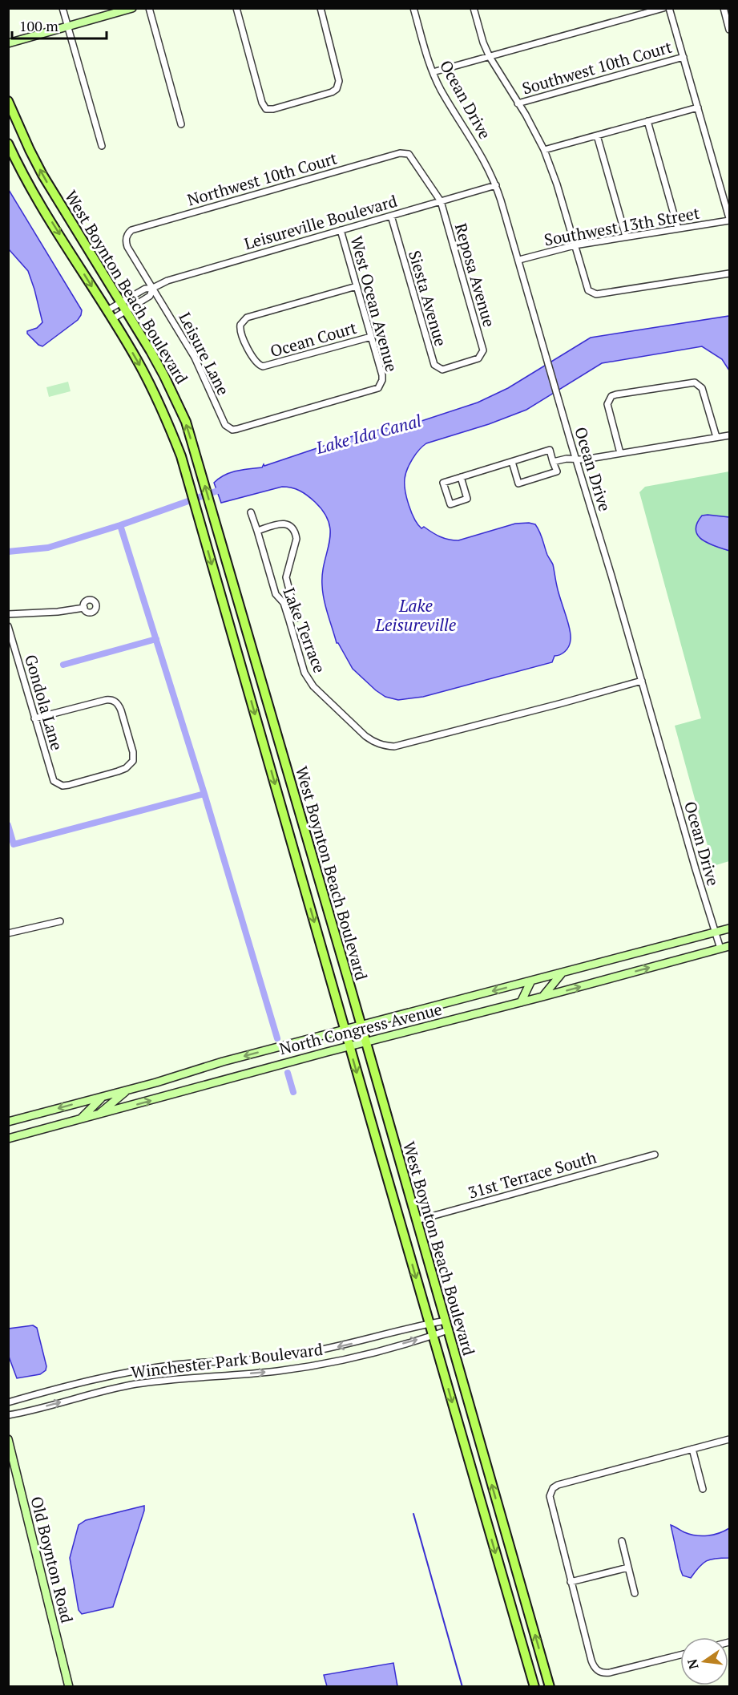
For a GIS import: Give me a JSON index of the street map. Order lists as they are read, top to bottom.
{
  "streets": {
    "main road": ["West Boynton Beach Boulevard", "North Congress Avenue", "Old Boynton Road"],
    "street": [
      "Southwest 10th Court",
      "Ocean Drive",
      "Northwest 10th Court",
      "Leisureville Boulevard",
      "Southwest 13th Street",
      "Reposa Avenue",
      "Siesta Avenue",
      "West Ocean Avenue",
      "Ocean Court",
      "Leisure Lane",
      "Lake Terrace",
      "Gondola Lane",
      "31st Terrace South",
      "Winchester Park Boulevard"
    ]
  },
  "crossings": [
    ["Ocean Drive", "Leisureville Boulevard"],
    ["Ocean Drive", "Southwest 13th Street"],
    ["Ocean Drive", "Lake Terrace"],
    ["Ocean Drive", "North Congress Avenue"],
    ["Northwest 10th Court", "Leisureville Boulevard"],
    ["Northwest 10th Court", "Reposa Avenue"],
    ["Northwest 10th Court", "Leisure Lane"],
    ["Leisureville Boulevard", "Reposa Avenue"],
    ["Leisureville Boulevard", "West Boynton Beach Boulevard"],
    ["Leisureville Boulevard", "Siesta Avenue"],
    ["Leisureville Boulevard", "West Ocean Avenue"],
    ["Leisureville Boulevard", "Leisure Lane"],
    ["Reposa Avenue", "Siesta Avenue"],
    ["West Boynton Beach Boulevard", "North Congress Avenue"],
    ["West Boynton Beach Boulevard", "31st Terrace South"],
    ["West Boynton Beach Boulevard", "Winchester Park Boulevard"],
    ["West Ocean Avenue", "Ocean Court"],
    ["West Ocean Avenue", "Leisure Lane"]
  ],
  "water": ["Lake Ida Canal", "Lake Leisureville"],
  "scale_bar": "100 m",
  "north": "left"
}
